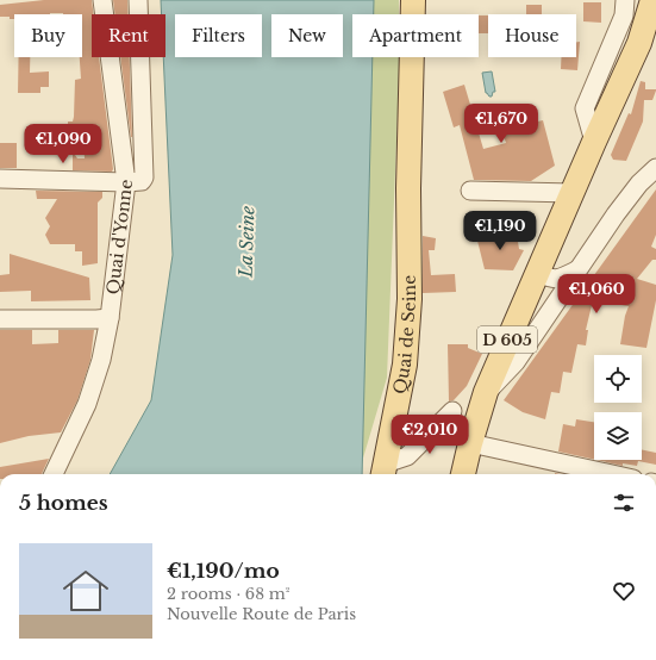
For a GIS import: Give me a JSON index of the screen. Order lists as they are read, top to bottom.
{
  "streets": {
    "main road": ["Quai de Seine", "D 605"],
    "street": ["Quai d'Yonne"]
  },
  "water": ["La Seine"],
  "page": {
    "chip": [
      "Buy",
      "Rent",
      "Filters",
      "New",
      "Apartment",
      "House"
    ],
    "price": [
      "€1,670",
      "€1,090",
      "€1,190",
      "€1,060",
      "€2,010"
    ],
    "heading": "5 homes",
    "list": [
      {
        "name": "€1,190/mo",
        "note": "2 rooms · 68 m² · Nouvelle Route de Paris"
      }
    ]
  }
}
